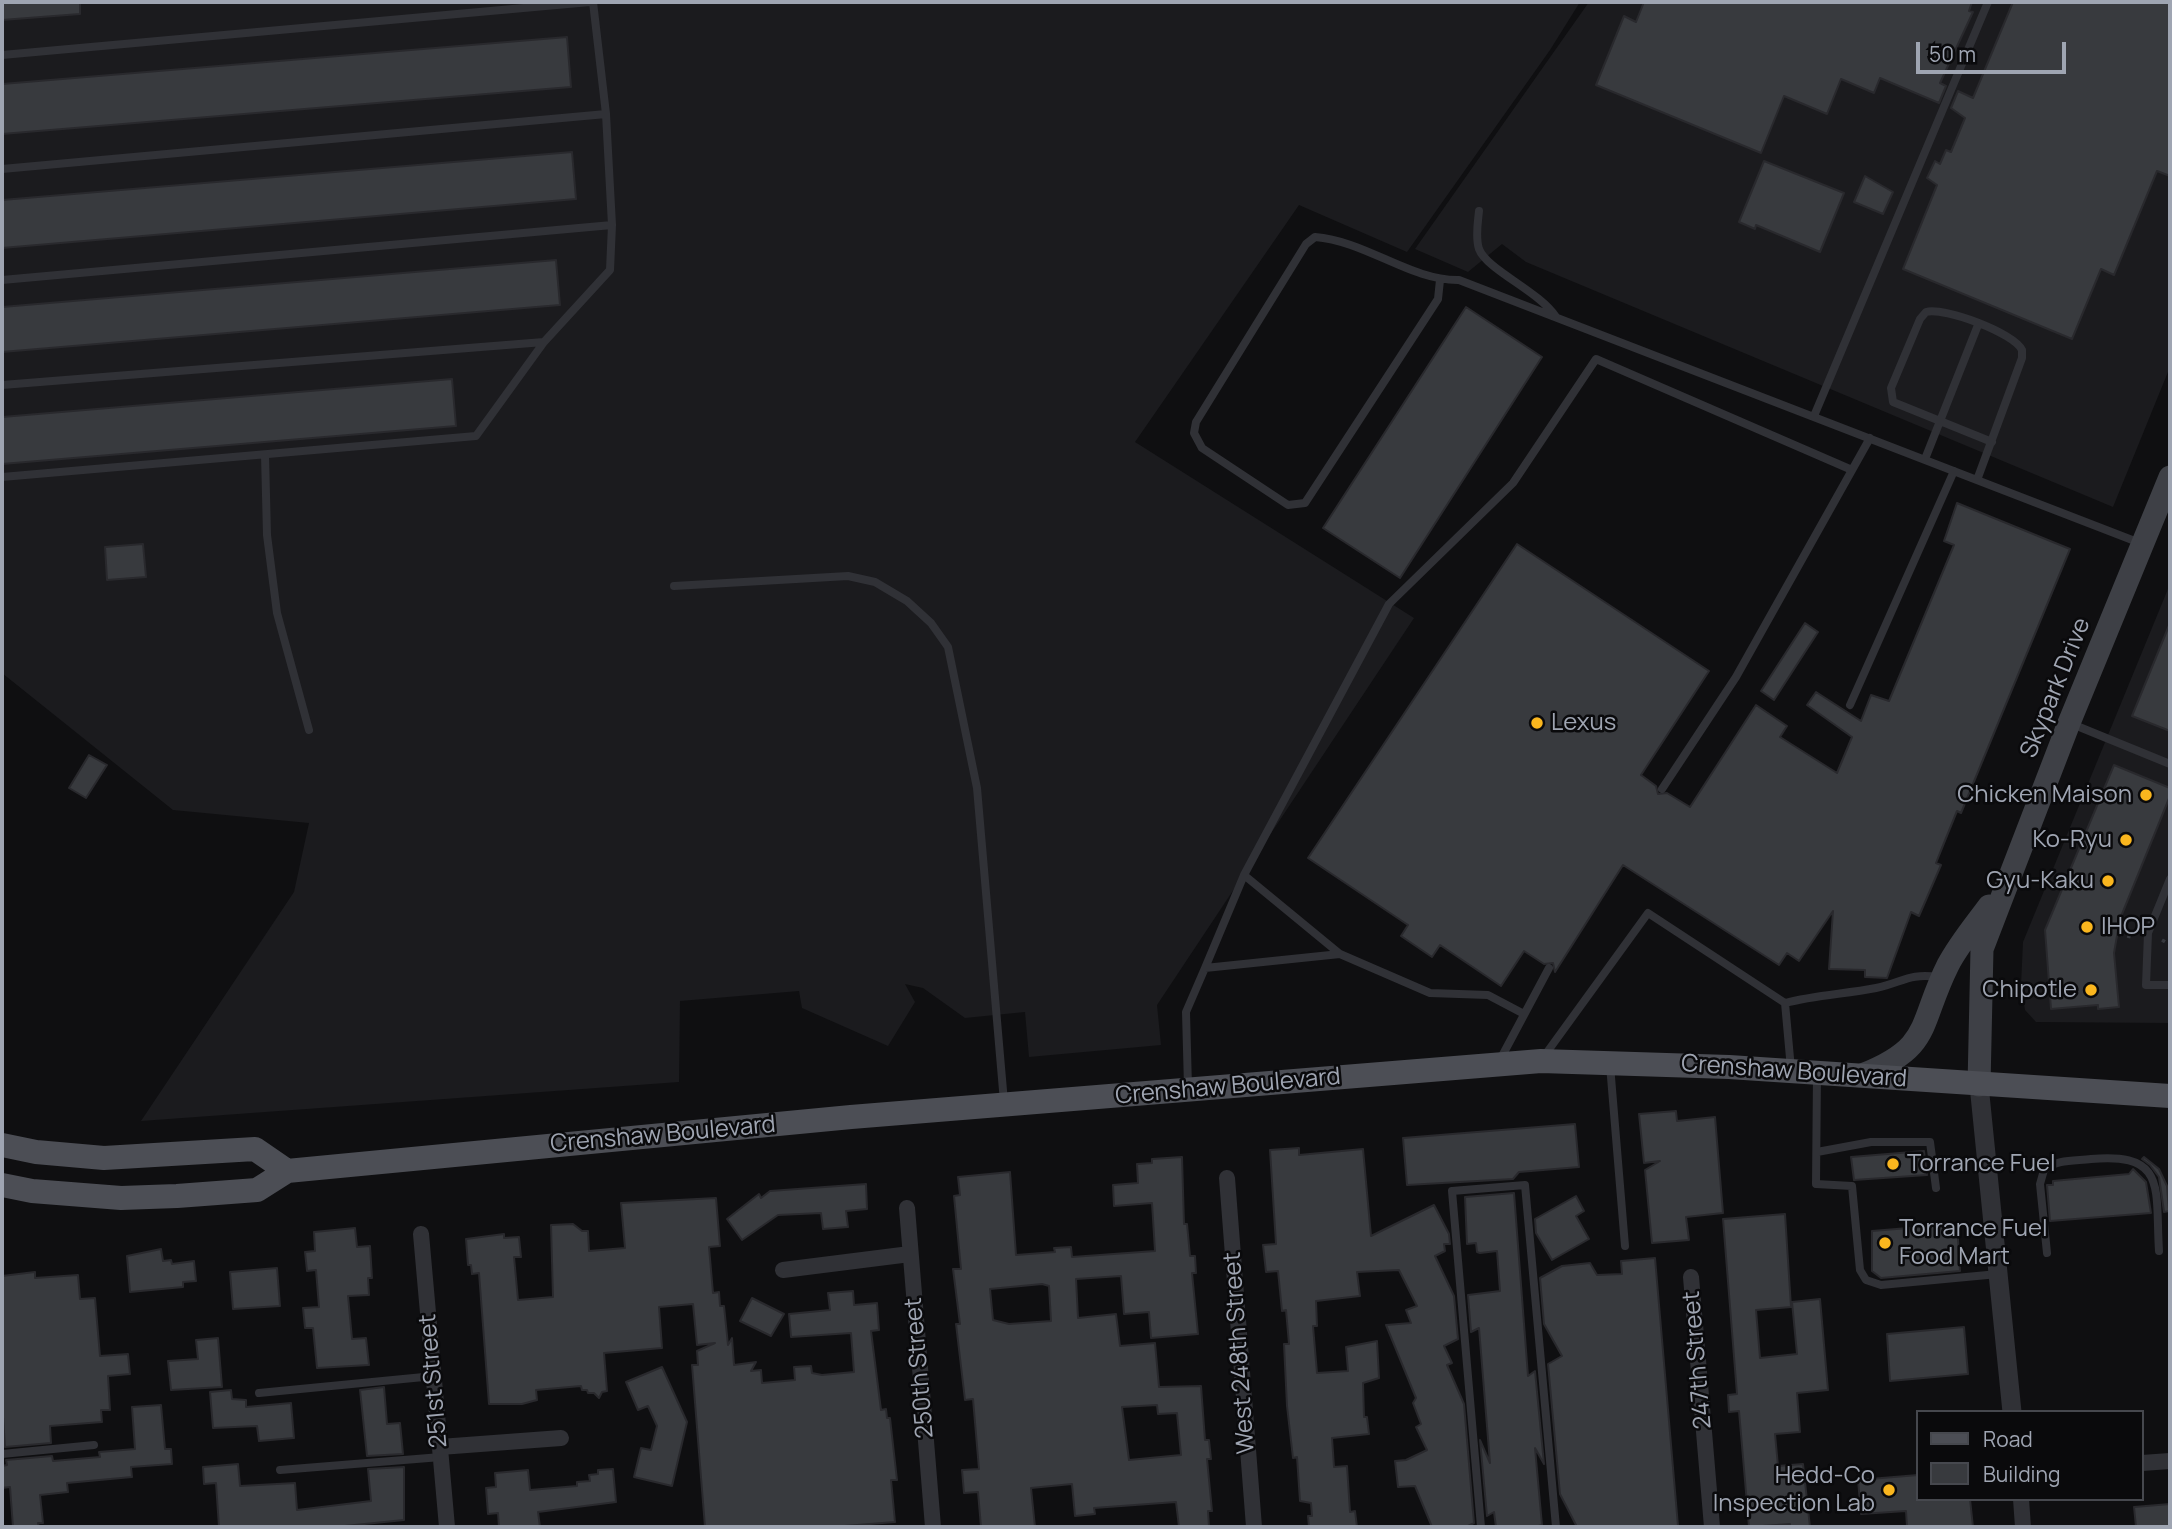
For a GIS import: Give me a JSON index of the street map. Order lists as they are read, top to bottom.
{
  "streets": {
    "main road": ["Skypark Drive", "Crenshaw Boulevard"],
    "street": [
      "West 248th Street",
      "247th Street",
      "250th Street",
      "251st Street"
    ]
  },
  "crossings": [
    ["Skypark Drive", "Crenshaw Boulevard"]
  ],
  "places": [
    "Lexus",
    "Chicken Maison",
    "Ko-Ryu",
    "Gyu-Kaku",
    "IHOP",
    "Chipotle",
    "Torrance Fuel",
    "Torrance Fuel Food Mart",
    "Hedd-Co Inspection Lab"
  ],
  "legend": ["Road", "Building"],
  "scale_bar": "50 m"
}
